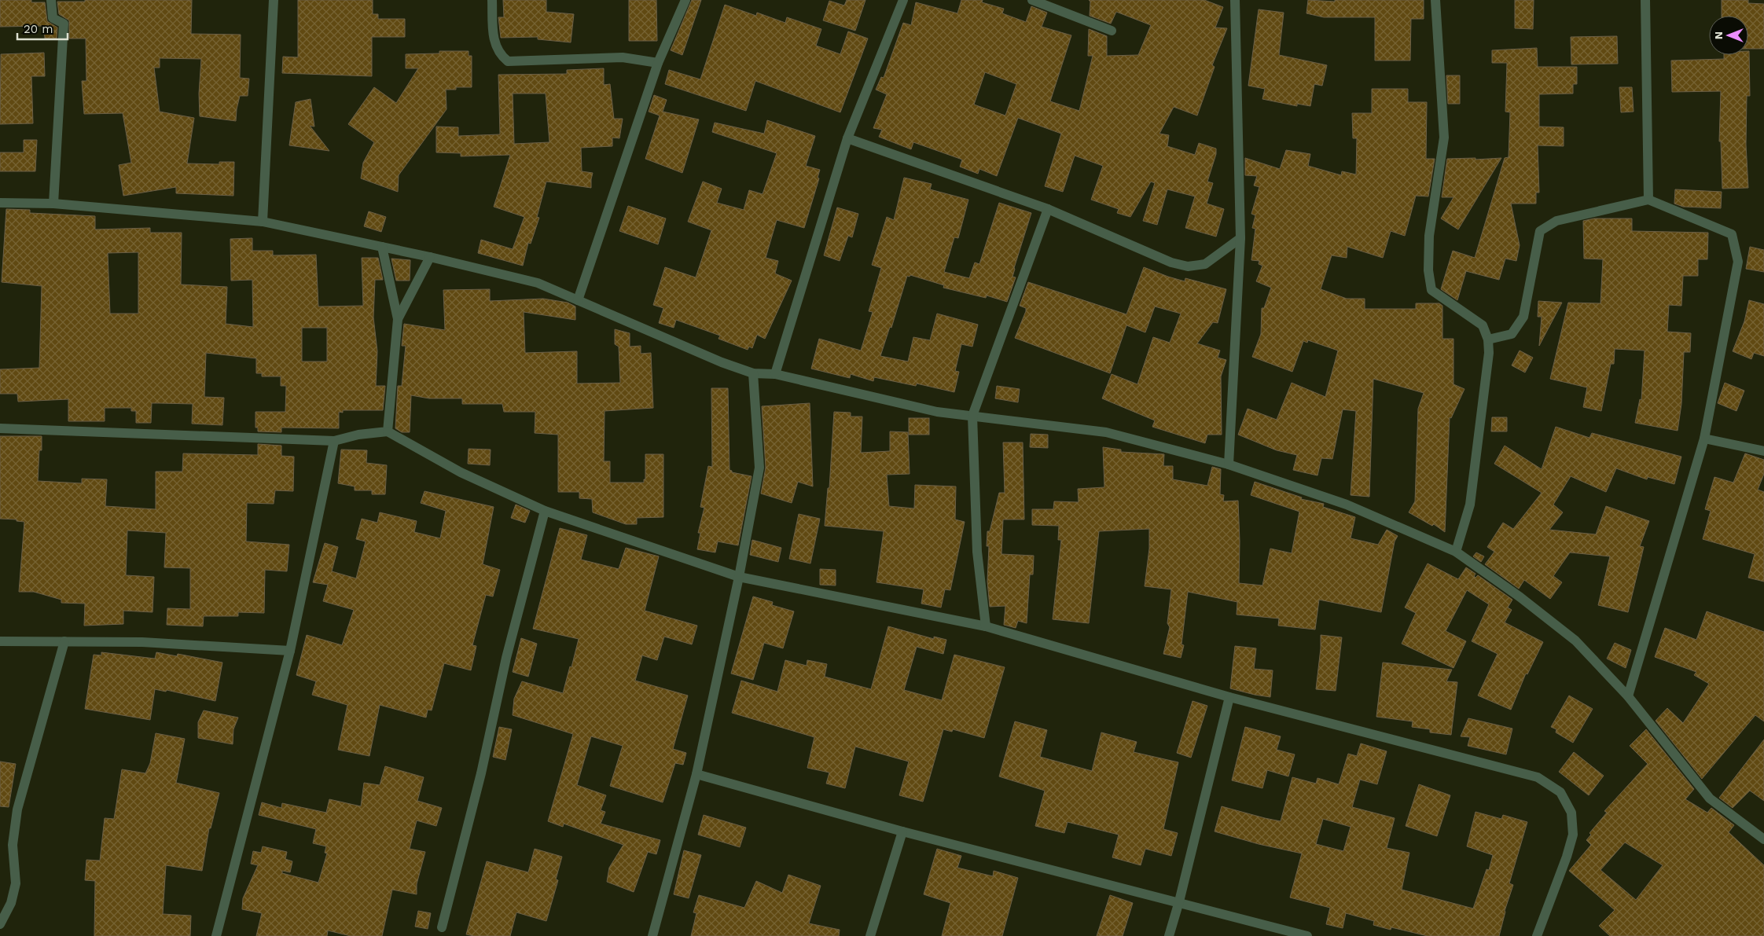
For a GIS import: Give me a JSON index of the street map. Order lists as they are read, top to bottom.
{
  "scale_bar": "20 m",
  "north": "left"
}
